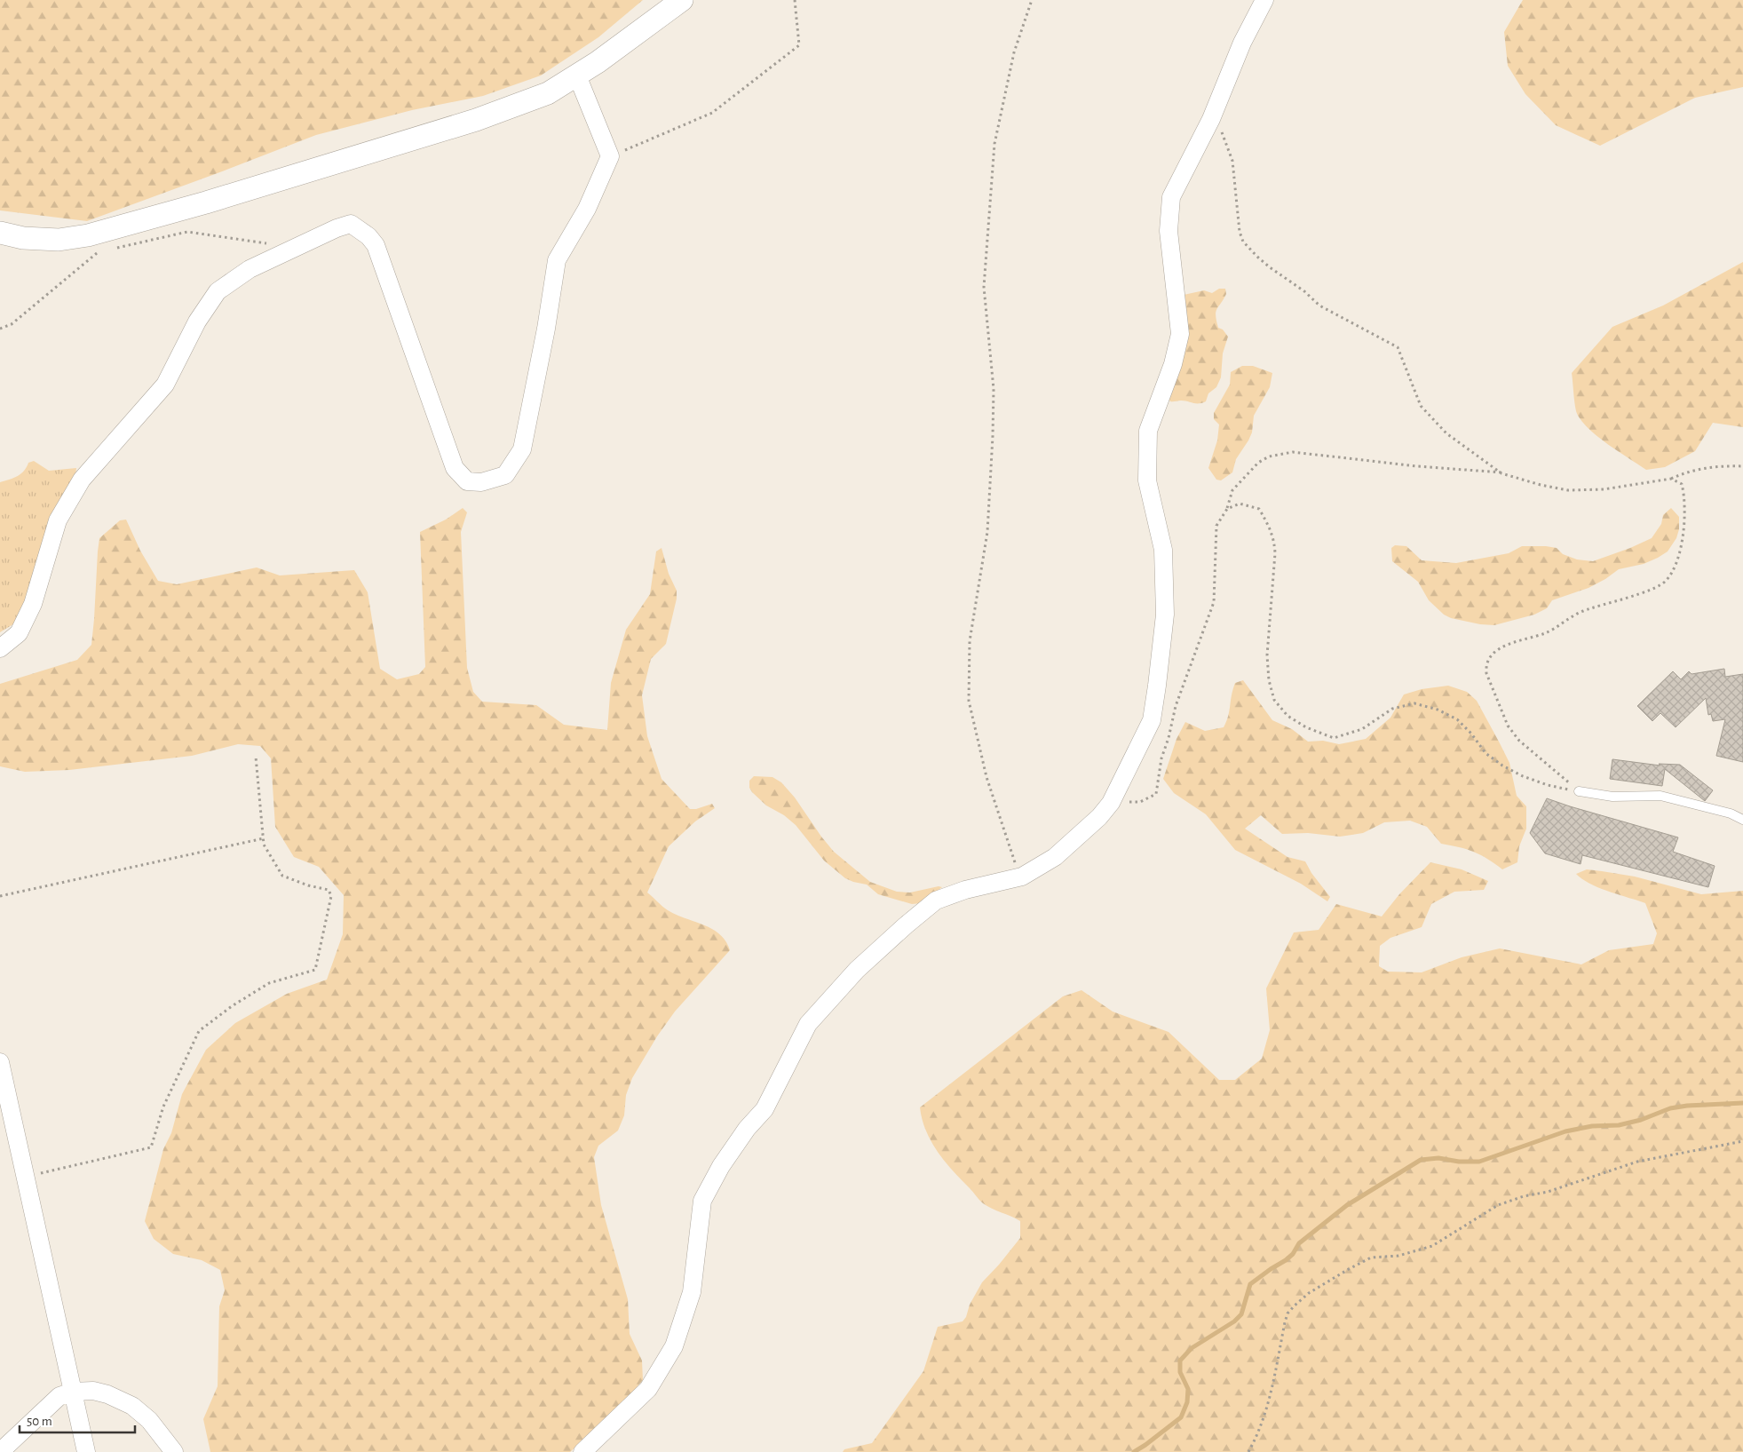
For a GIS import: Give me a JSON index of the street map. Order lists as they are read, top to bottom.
{
  "scale_bar": "50 m"
}
